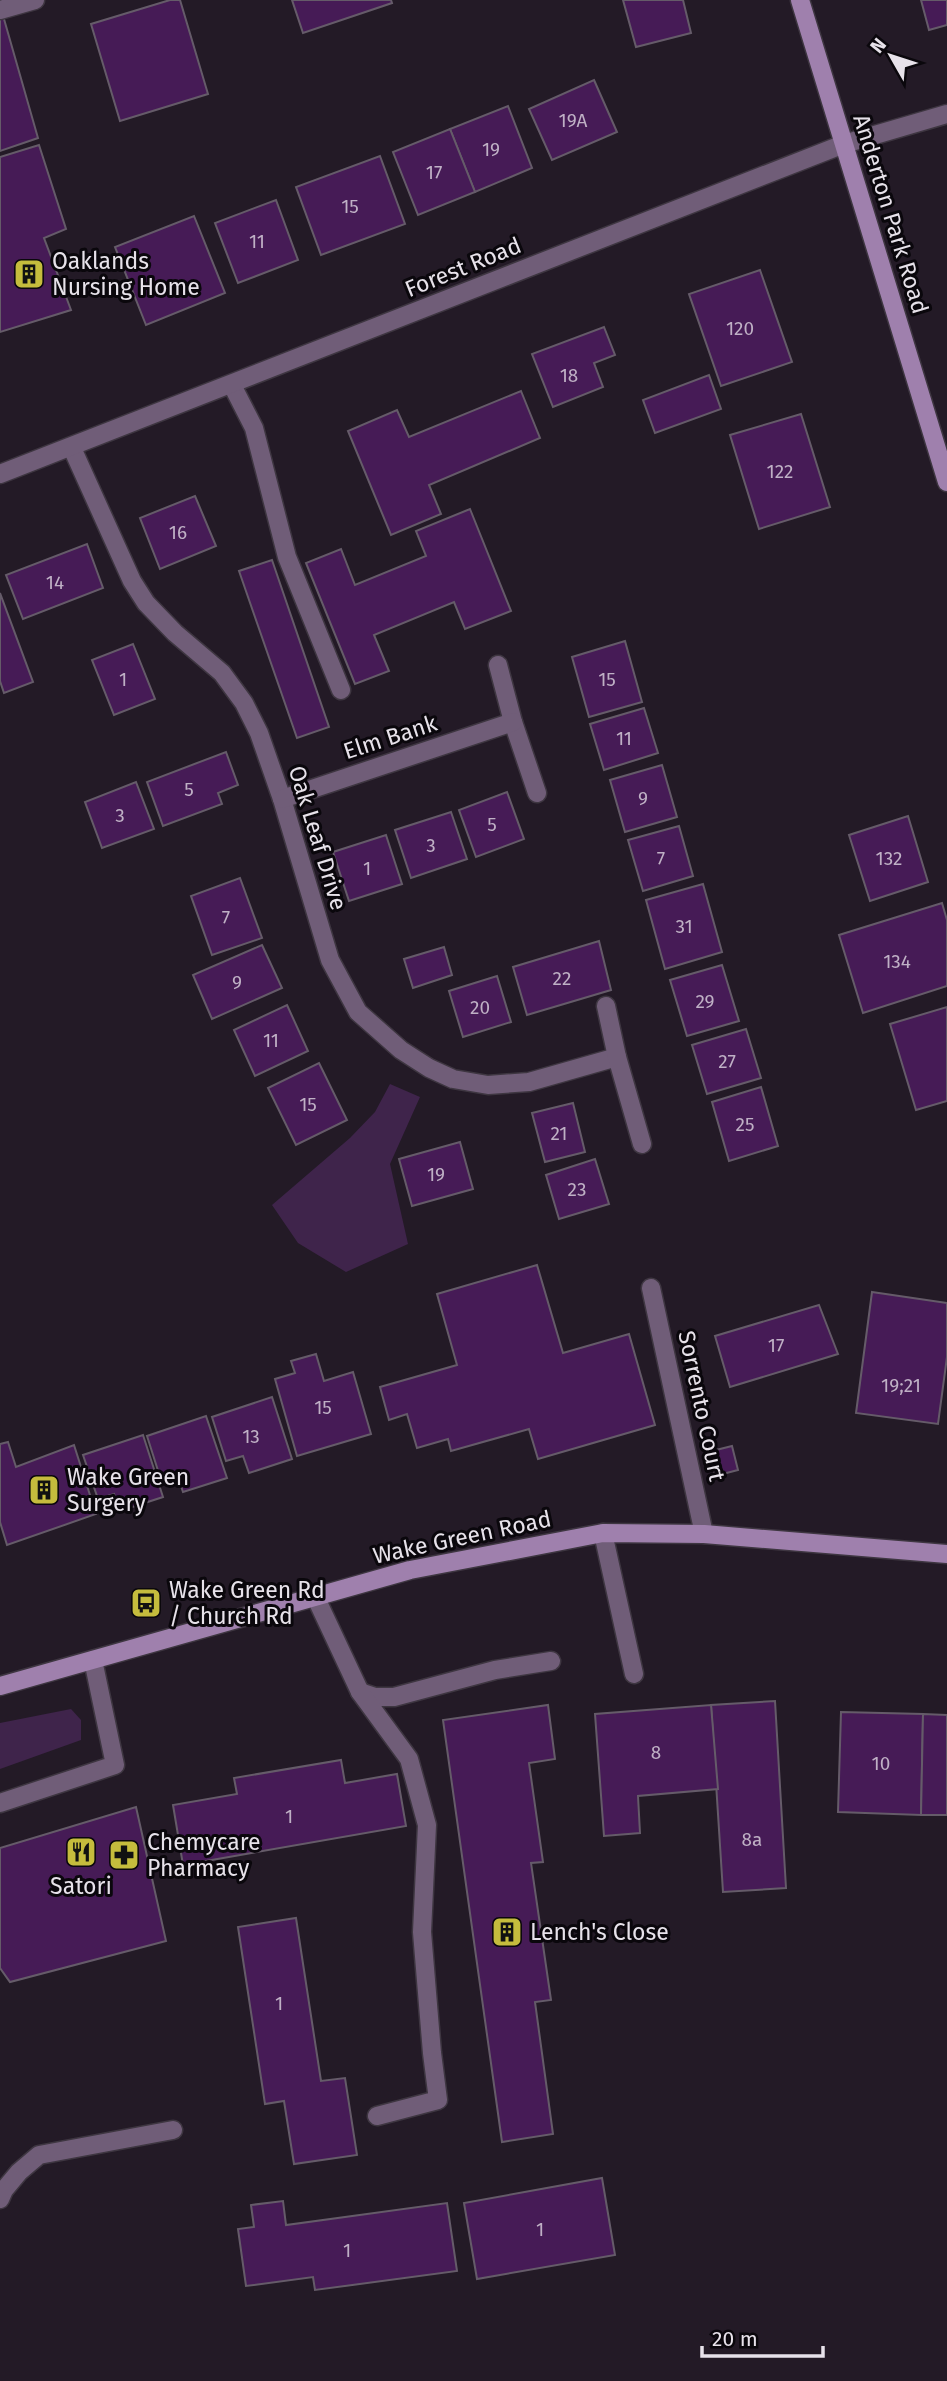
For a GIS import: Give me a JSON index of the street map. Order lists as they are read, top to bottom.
{
  "streets": {
    "main road": ["Anderton Park Road", "Wake Green Road"],
    "street": [
      "Forest Road",
      "Elm Bank",
      "Oak Leaf Drive",
      "Sorrento Court"
    ]
  },
  "crossings": [
    ["Anderton Park Road", "Forest Road"],
    ["Forest Road", "Oak Leaf Drive"],
    ["Elm Bank", "Oak Leaf Drive"],
    ["Sorrento Court", "Wake Green Road"]
  ],
  "places": {
    "building": ["Oaklands Nursing Home", "Wake Green Surgery", "Lench's Close"],
    "bus stop": ["Wake Green Rd / Church Rd"],
    "restaurant": ["Satori"],
    "pharmacy": ["Chemycare Pharmacy"]
  },
  "house_numbers": [
    "19A",
    "19",
    "17",
    "15",
    "11",
    "120",
    "18",
    "122",
    "16",
    "14",
    "1",
    "15",
    "11",
    "5",
    "9",
    "3",
    "5",
    "3",
    "7",
    "132",
    "1",
    "7",
    "31",
    "134",
    "22",
    "9",
    "29",
    "20",
    "11",
    "27",
    "15",
    "25",
    "21",
    "19",
    "23",
    "17",
    "19;21",
    "15",
    "13",
    "8",
    "10",
    "1",
    "8a",
    "1",
    "1",
    "1"
  ],
  "scale_bar": "20 m",
  "north": "top left"
}
